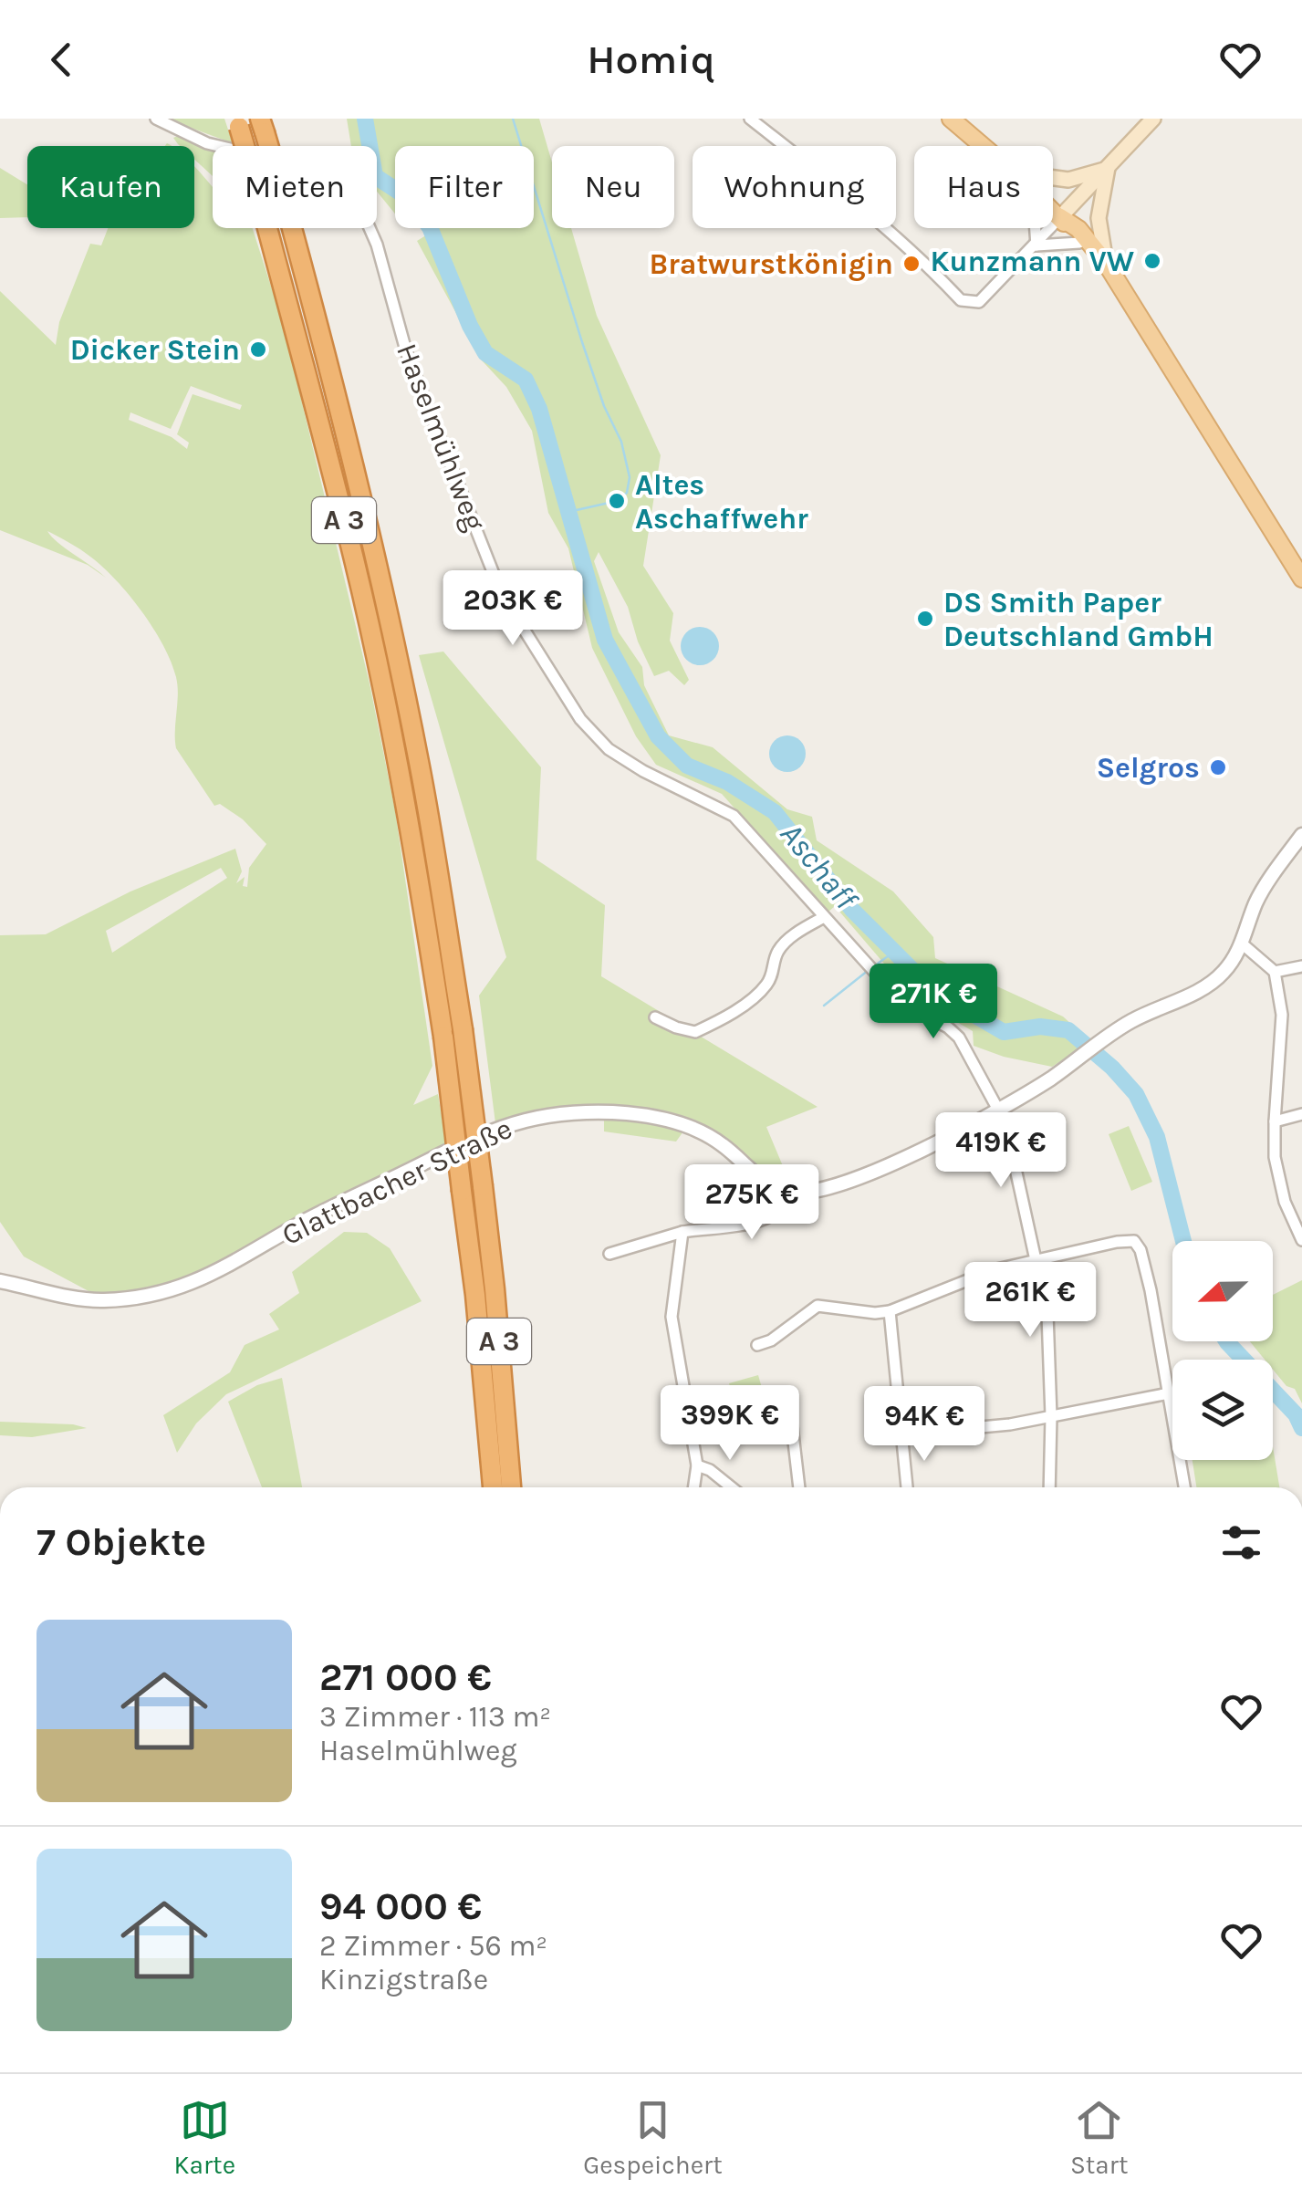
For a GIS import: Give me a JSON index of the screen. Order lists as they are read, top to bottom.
{
  "streets": {
    "highway": ["A 3"],
    "street": ["Haselmühlweg", "Glattbacher Straße"]
  },
  "water": ["Aschaff"],
  "places": [
    "Kunzmann VW",
    "Bratwurstkönigin",
    "Dicker Stein",
    "Altes Aschaffwehr",
    "DS Smith Paper Deutschland GmbH",
    "Selgros"
  ],
  "north": "left",
  "page": {
    "header": "Homiq",
    "chip": [
      "Kaufen",
      "Mieten",
      "Filter",
      "Neu",
      "Wohnung",
      "Haus"
    ],
    "price": [
      "203K €",
      "271K €",
      "419K €",
      "275K €",
      "261K €",
      "399K €",
      "94K €"
    ],
    "heading": "7 Objekte",
    "list": [
      {
        "name": "271 000 €",
        "note": "3 Zimmer · 113 m² · Haselmühlweg"
      },
      {
        "name": "94 000 €",
        "note": "2 Zimmer · 56 m² · Kinzigstraße"
      }
    ],
    "tabs": ["Karte", "Gespeichert", "Start"]
  }
}
